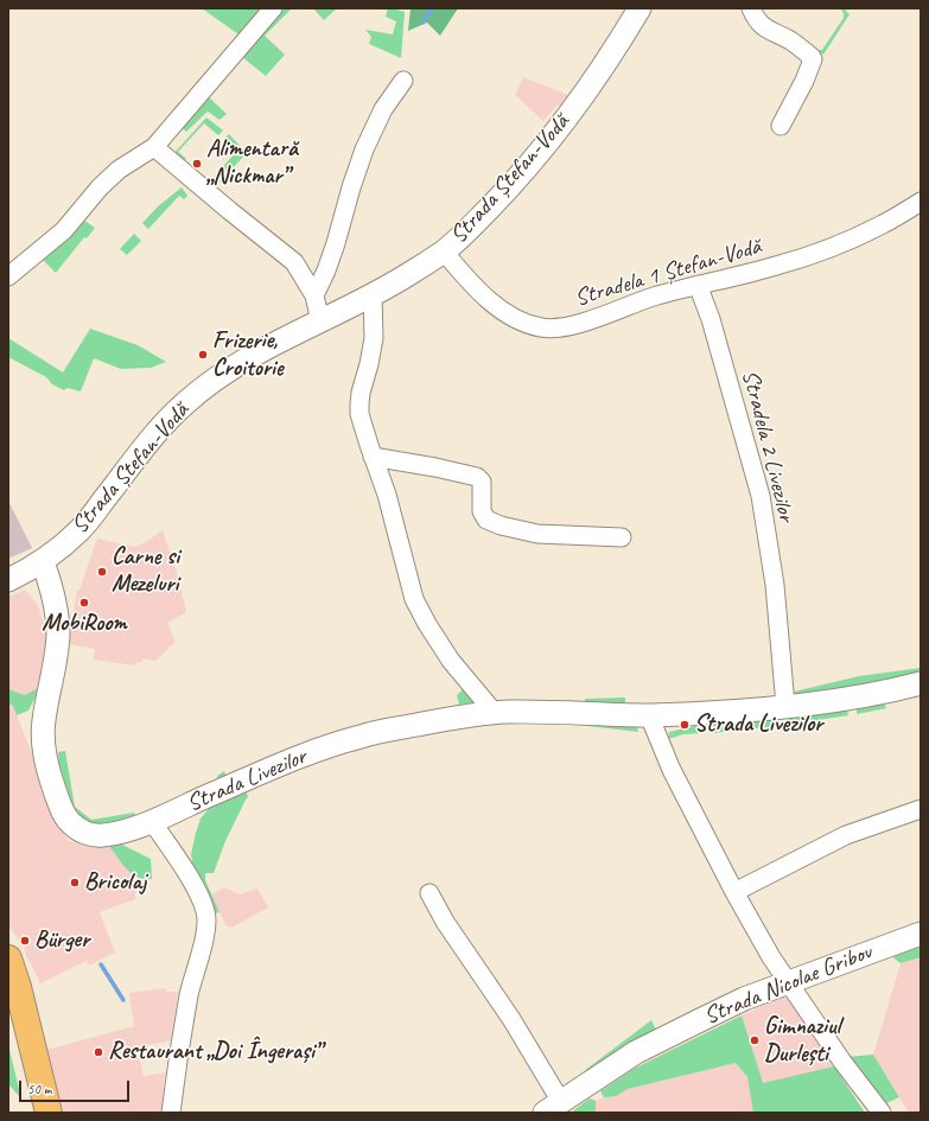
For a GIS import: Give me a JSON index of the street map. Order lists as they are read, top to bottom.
{
  "streets": {
    "street": [
      "Strada Ștefan-Vodă",
      "Stradela 1 Ștefan-Vodă",
      "Stradela 2 Livezilor",
      "Strada Livezilor",
      "Strada Nicolae Gribov"
    ]
  },
  "crossings": [
    ["Strada Ștefan-Vodă", "Stradela 1 Ștefan-Vodă"],
    ["Stradela 1 Ștefan-Vodă", "Stradela 2 Livezilor"],
    ["Stradela 2 Livezilor", "Strada Livezilor"]
  ],
  "places": [
    "Alimentară „Nickmar”",
    "Frizerie, Croitorie",
    "Carne si Mezeluri",
    "MobiRoom",
    "Strada Livezilor",
    "Bricolaj",
    "Bürger",
    "Gimnaziul Durlești",
    "Restaurant „Doi Îngerași”"
  ],
  "scale_bar": "50 m"
}
